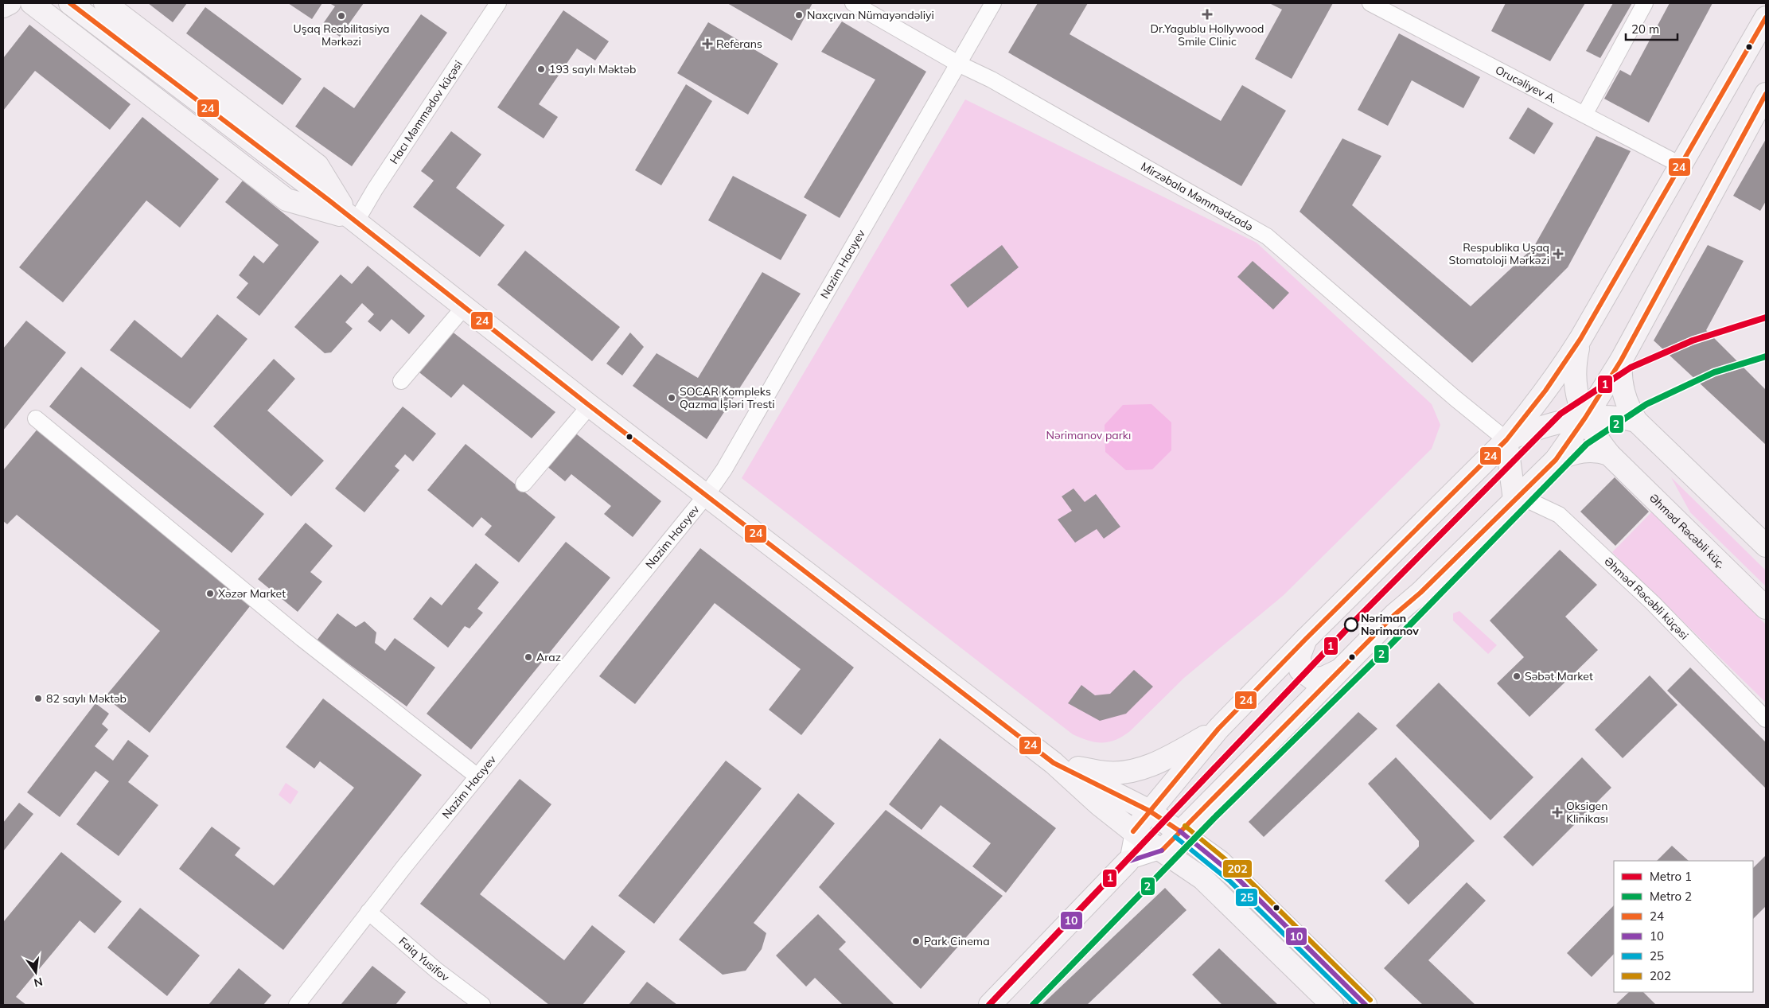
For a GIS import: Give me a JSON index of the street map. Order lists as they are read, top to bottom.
{
  "streets": {
    "main road": ["Əhməd Rəcəbli küç."],
    "street": [
      "Orucəliyev A.",
      "Hacı Məmmədov küçəsi",
      "Mirzəbala Məmmədzadə",
      "Nazim Hacıyev",
      "Əhməd Rəcəbli küçəsi",
      "Faiq Yusifov"
    ]
  },
  "crossings": [
    ["Mirzəbala Məmmədzadə", "Nazim Hacıyev"],
    ["Nazim Hacıyev", "Faiq Yusifov"]
  ],
  "parks": ["Nərimanov parkı"],
  "places": {
    "health": [
      "Dr.Yagublu Hollywood Smile Clinic",
      "Referans",
      "Respublika Uşaq Stomatoloji Mərkəzi",
      "Oksigen Klinikası"
    ],
    "other": [
      "Naxçıvan Nümayəndəliyi",
      "Uşaq Reabilitasiya Mərkəzi",
      "193 saylı Məktəb",
      "SOCAR Kompleks Qazma İşləri Tresti",
      "Xəzər Market",
      "Nəriman Nərimanov",
      "Araz",
      "Səbət Market",
      "82 saylı Məktəb",
      "Park Cinema"
    ]
  },
  "lines": [
    "transit line 24",
    "metro line 1",
    "metro line 2",
    "transit line 202",
    "transit line 10",
    "transit line 25"
  ],
  "legend": [
    "Metro 1",
    "Metro 2",
    "24",
    "10",
    "25",
    "202"
  ],
  "scale_bar": "20 m",
  "north": "bottom"
}
